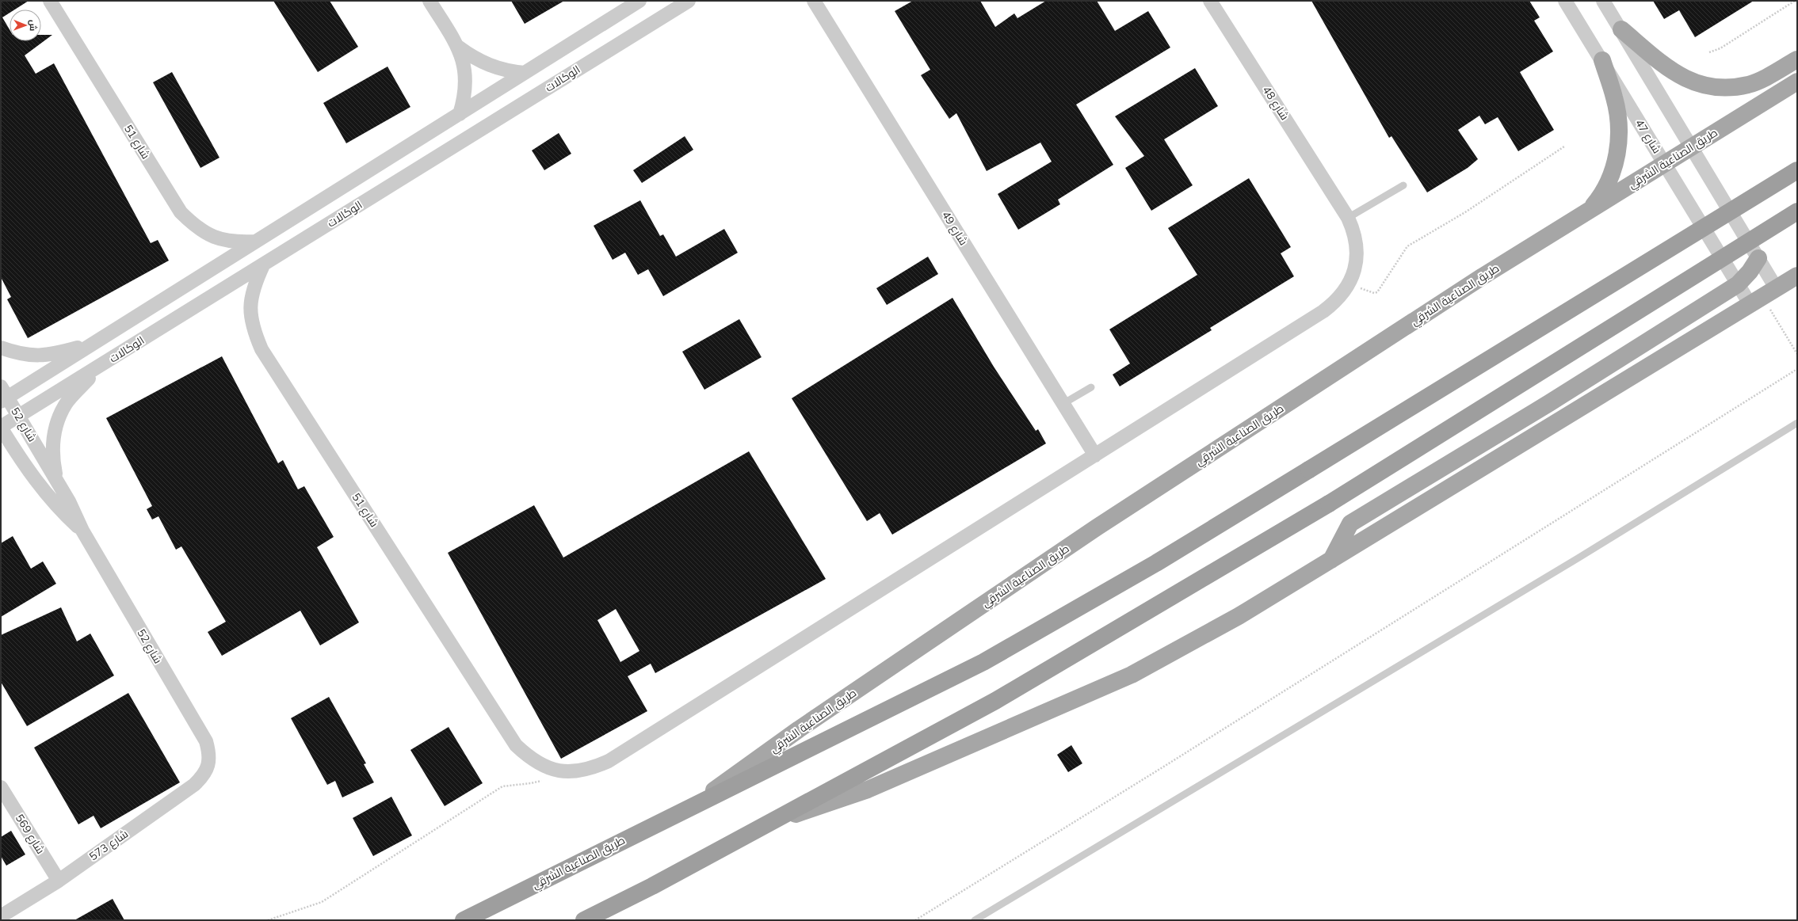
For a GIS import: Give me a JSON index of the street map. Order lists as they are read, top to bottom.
{
  "streets": {
    "highway": ["طريق الصناعية الشرقي"],
    "street": [
      "الوكالات",
      "شارع 48",
      "شارع 47",
      "شارع 51",
      "شارع 49",
      "شارع 52",
      "شارع 569",
      "شارع 573"
    ]
  },
  "crossings": [
    ["الوكالات", "شارع 51"],
    ["الوكالات", "شارع 52"],
    ["شارع 47", "طريق الصناعية الشرقي"],
    ["شارع 51", "شارع 49"],
    ["شارع 52", "شارع 573"],
    ["شارع 569", "شارع 573"]
  ],
  "north": "right"
}
